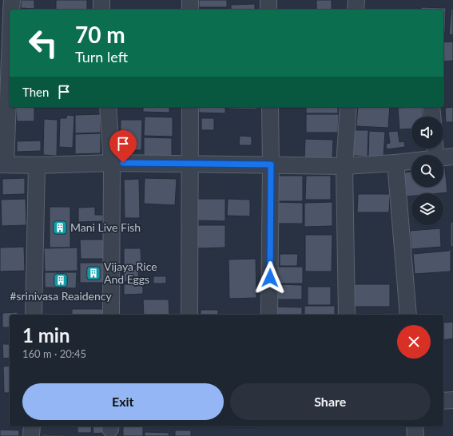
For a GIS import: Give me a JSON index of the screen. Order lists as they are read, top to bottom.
{
  "places": {
    "building": ["Mani Live Fish", "Vijaya Rice And Eggs", "#srinivasa Reaidency"]
  },
  "page": {
    "turn": ["70 m", "Turn left"],
    "then": "Then",
    "heading": ["1 min", "160 m · 20:45"],
    "buttons": ["Exit", "Share"]
  }
}
